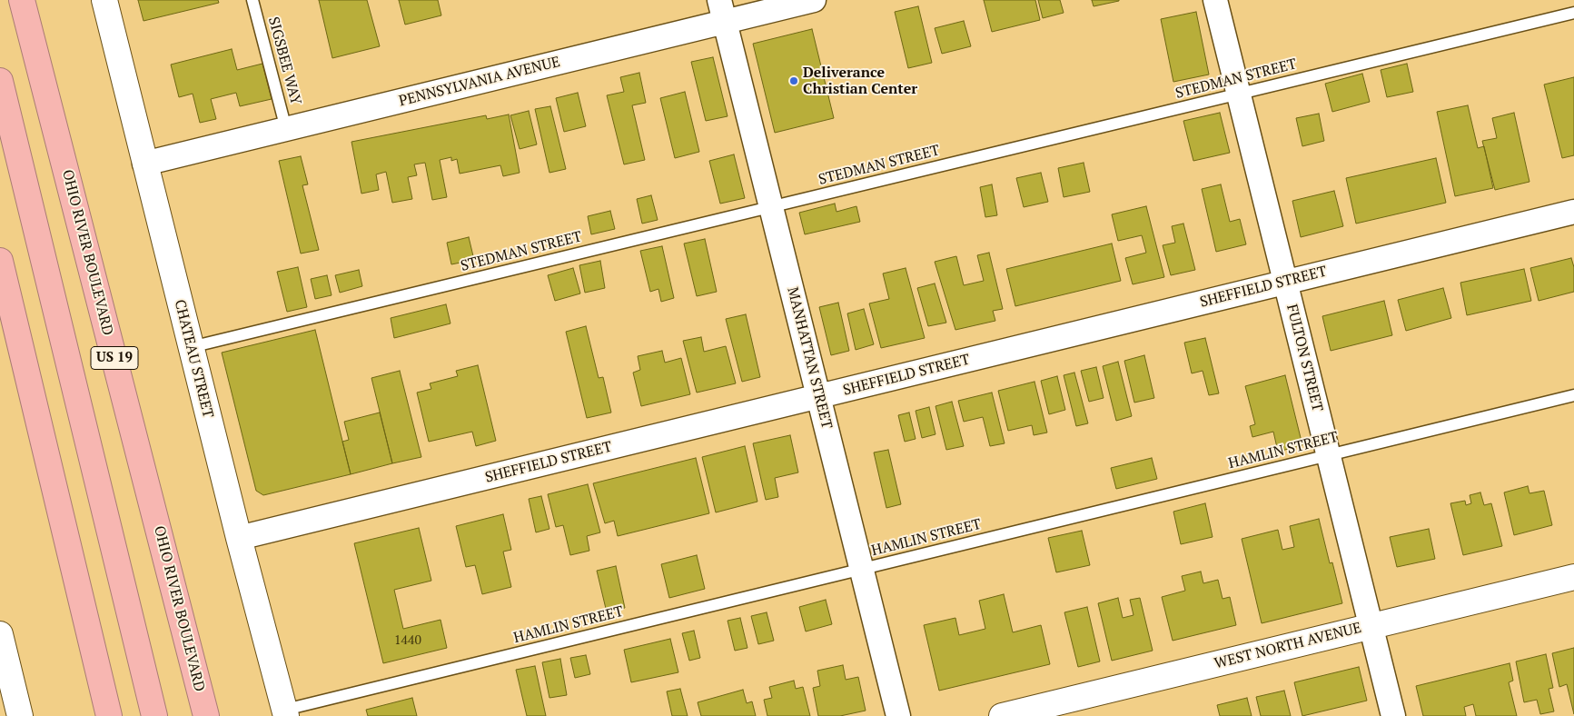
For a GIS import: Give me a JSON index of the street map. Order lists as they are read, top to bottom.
{
  "streets": {
    "highway": ["OHIO RIVER BOULEVARD", "US 19"],
    "main road": ["CHATEAU STREET", "WEST NORTH AVENUE"],
    "street": [
      "PENNSYLVANIA AVENUE",
      "SHEFFIELD STREET",
      "MANHATTAN STREET",
      "FULTON STREET"
    ],
    "lane": ["SIGSBEE WAY", "STEDMAN STREET", "HAMLIN STREET"]
  },
  "crossings": [
    ["SIGSBEE WAY", "PENNSYLVANIA AVENUE"],
    ["STEDMAN STREET", "MANHATTAN STREET"],
    ["STEDMAN STREET", "FULTON STREET"],
    ["STEDMAN STREET", "CHATEAU STREET"],
    ["PENNSYLVANIA AVENUE", "MANHATTAN STREET"],
    ["PENNSYLVANIA AVENUE", "CHATEAU STREET"],
    ["SHEFFIELD STREET", "MANHATTAN STREET"],
    ["SHEFFIELD STREET", "FULTON STREET"],
    ["SHEFFIELD STREET", "CHATEAU STREET"],
    ["MANHATTAN STREET", "HAMLIN STREET"],
    ["FULTON STREET", "HAMLIN STREET"],
    ["FULTON STREET", "WEST NORTH AVENUE"],
    ["CHATEAU STREET", "HAMLIN STREET"]
  ],
  "places": ["Deliverance Christian Center"],
  "house_numbers": ["1440"]
}
